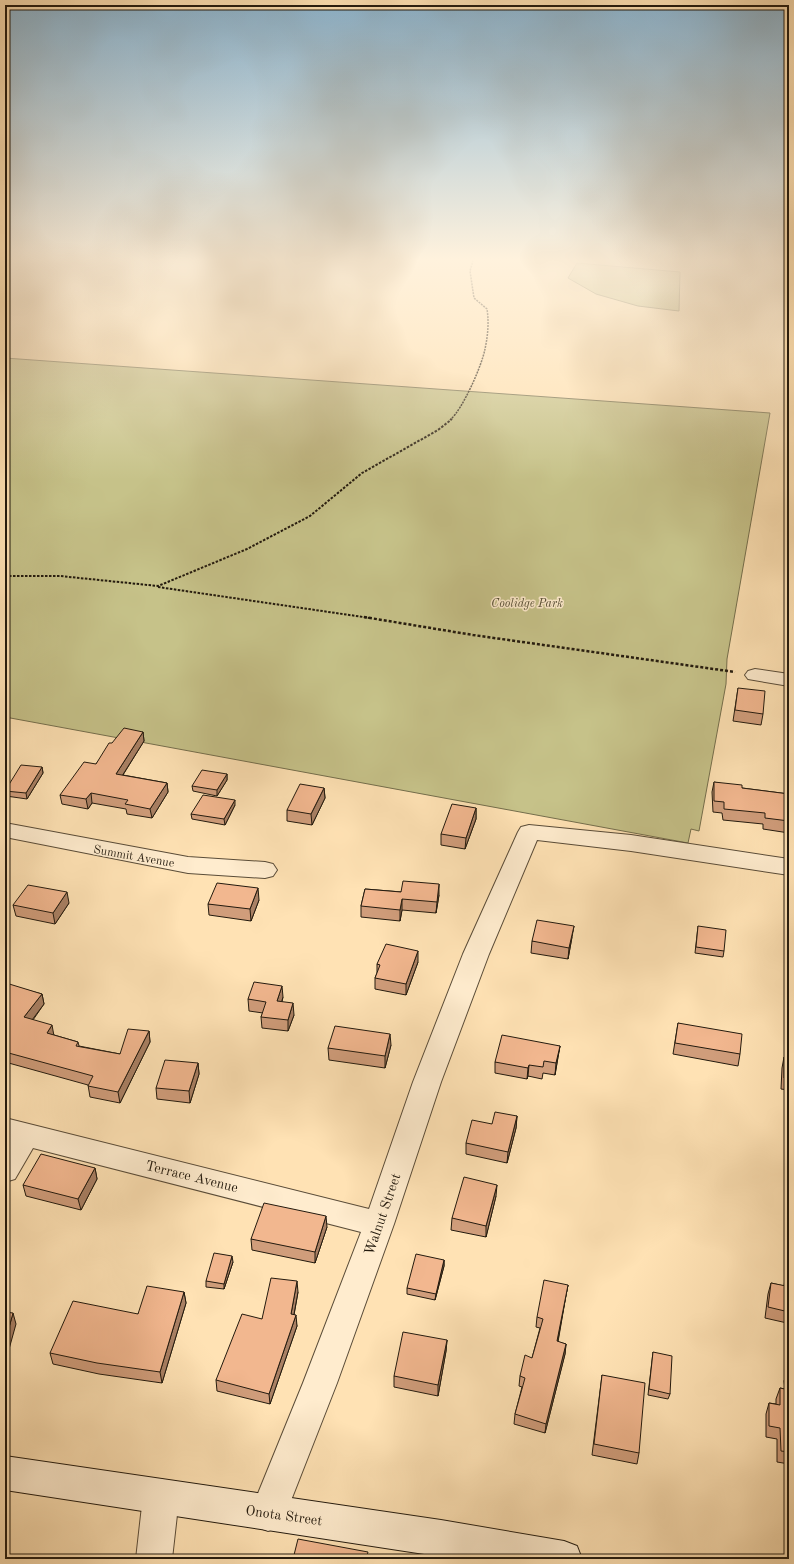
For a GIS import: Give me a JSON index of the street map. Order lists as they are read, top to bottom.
{
  "streets": {
    "street": [
      "Summit Avenue",
      "Terrace Avenue",
      "Walnut Street",
      "Onota Street"
    ]
  },
  "crossings": [
    ["Terrace Avenue", "Walnut Street"],
    ["Walnut Street", "Onota Street"]
  ],
  "parks": ["Coolidge Park"]
}
